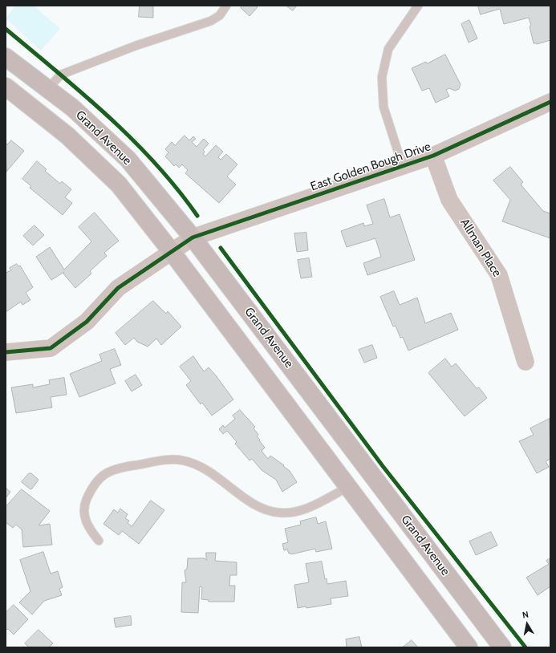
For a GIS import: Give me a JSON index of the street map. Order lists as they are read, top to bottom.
{
  "streets": {
    "main road": ["Grand Avenue"],
    "street": ["East Golden Bough Drive", "Allman Place"]
  },
  "crossings": [
    ["Grand Avenue", "East Golden Bough Drive"],
    ["East Golden Bough Drive", "Allman Place"]
  ],
  "north": "top"
}
